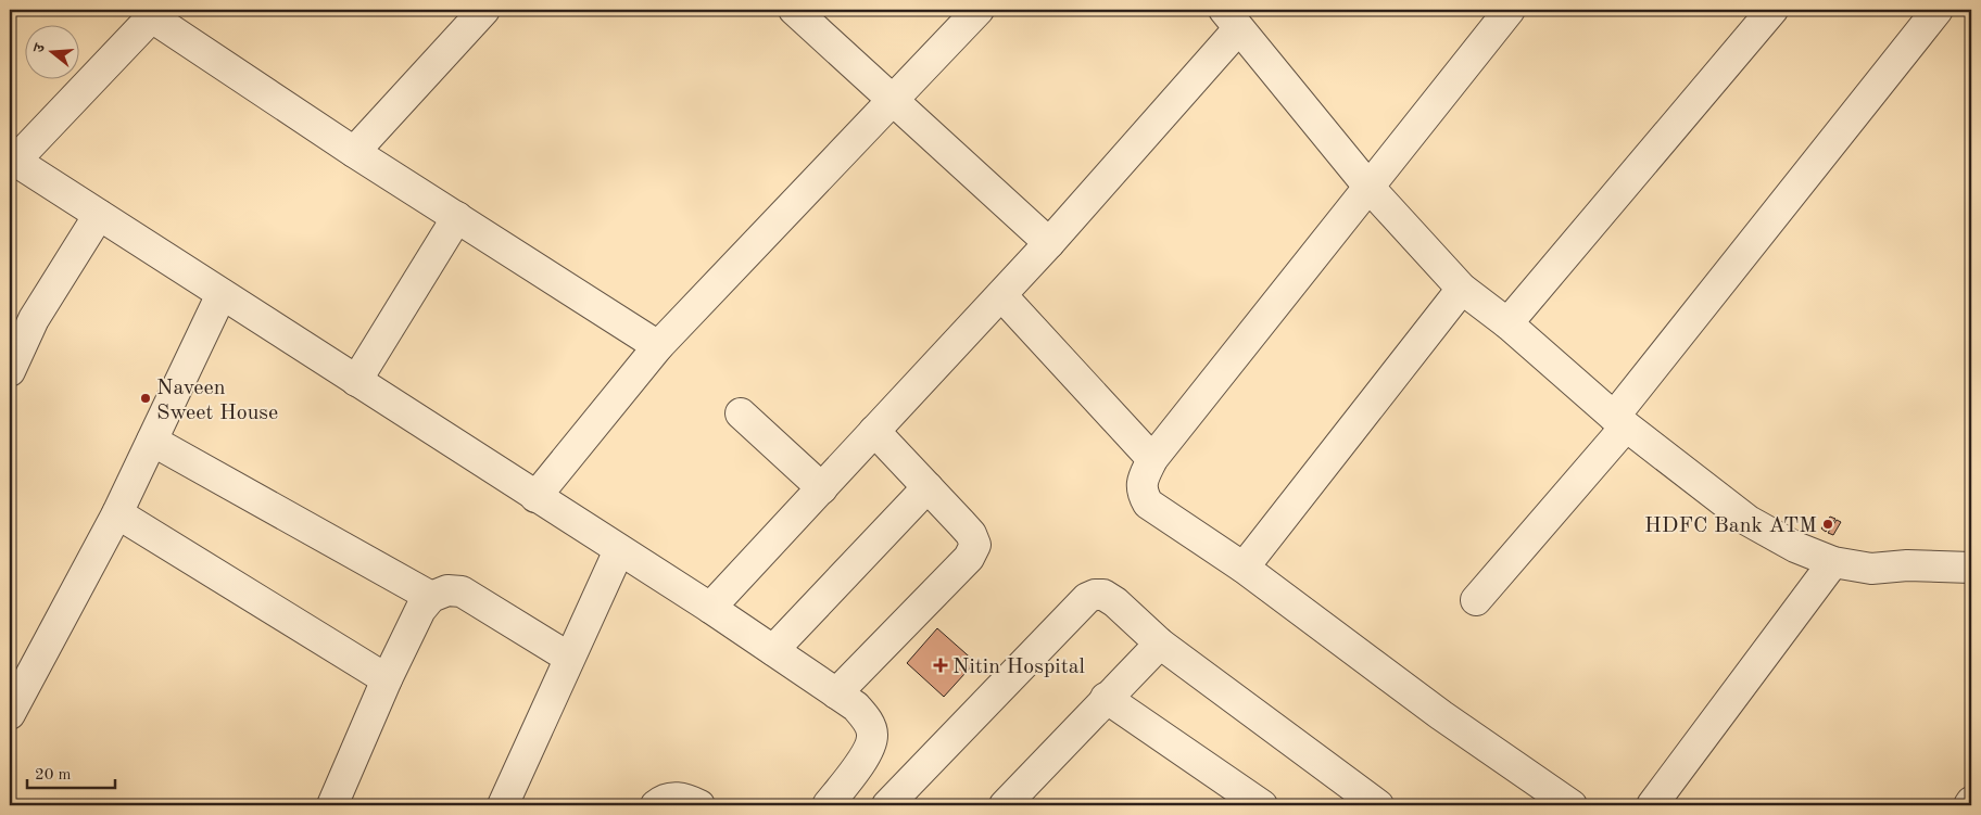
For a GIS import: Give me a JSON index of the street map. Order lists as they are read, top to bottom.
{
  "places": {
    "other": ["Naveen Sweet House", "HDFC Bank ATM"],
    "health": ["Nitin Hospital"]
  },
  "scale_bar": "20 m",
  "north": "left"
}
